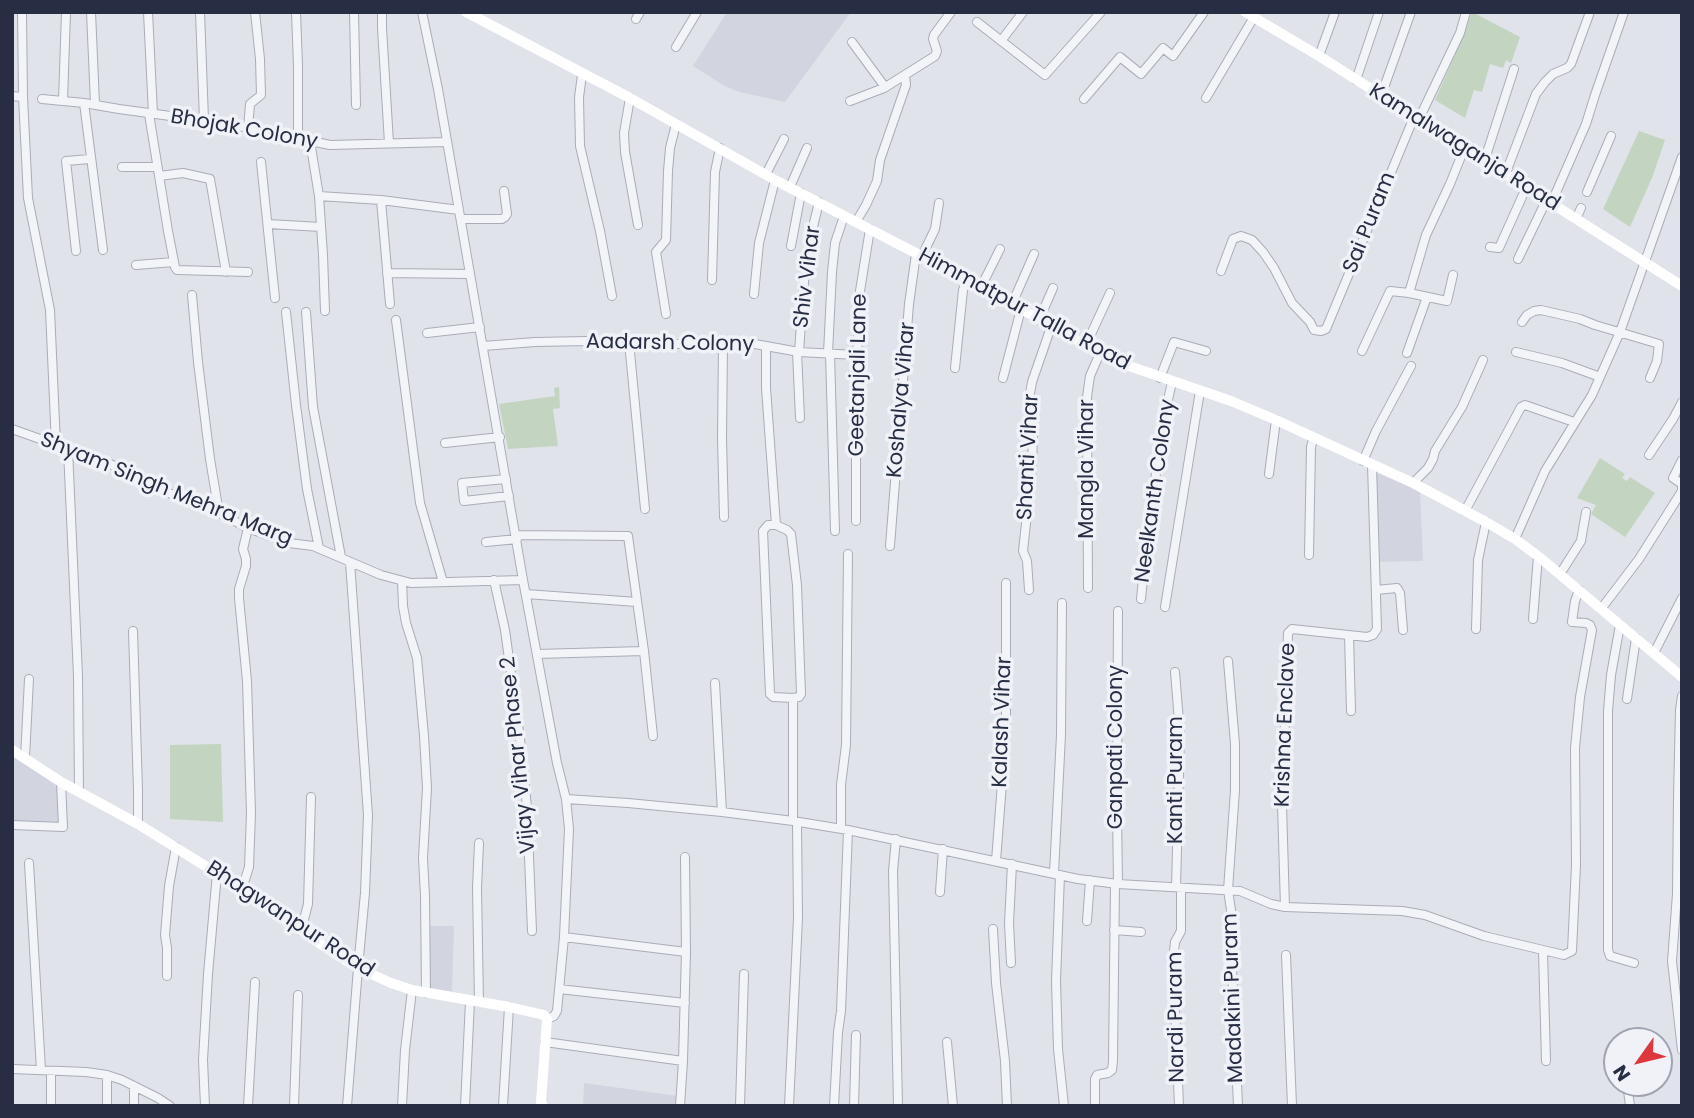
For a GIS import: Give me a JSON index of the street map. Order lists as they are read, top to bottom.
{
  "streets": {
    "street": [
      "Bhojak Colony",
      "Kamalwaganja Road",
      "Sai Puram",
      "Shiv Vihar",
      "Himmatpur Talla Road",
      "Aadarsh Colony",
      "Geetanjali Lane",
      "Koshalya Vihar",
      "Shanti Vihar",
      "Mangla Vihar",
      "Shyam Singh Mehra Marg",
      "Neelkanth Colony",
      "Kalash Vihar",
      "Krishna Enclave",
      "Ganpati Colony",
      "Vijay Vihar Phase 2",
      "Kanti Puram",
      "Bhagwanpur Road",
      "Madakini Puram",
      "Nardi Puram"
    ]
  },
  "crossings": [
    ["Kamalwaganja Road", "Sai Puram"],
    ["Shiv Vihar", "Himmatpur Talla Road"],
    ["Shiv Vihar", "Aadarsh Colony"],
    ["Himmatpur Talla Road", "Geetanjali Lane"],
    ["Himmatpur Talla Road", "Koshalya Vihar"],
    ["Himmatpur Talla Road", "Shanti Vihar"],
    ["Himmatpur Talla Road", "Mangla Vihar"],
    ["Himmatpur Talla Road", "Neelkanth Colony"],
    ["Himmatpur Talla Road", "Krishna Enclave"],
    ["Aadarsh Colony", "Geetanjali Lane"],
    ["Shyam Singh Mehra Marg", "Vijay Vihar Phase 2"],
    ["Kanti Puram", "Nardi Puram"]
  ],
  "north": "bottom left"
}
